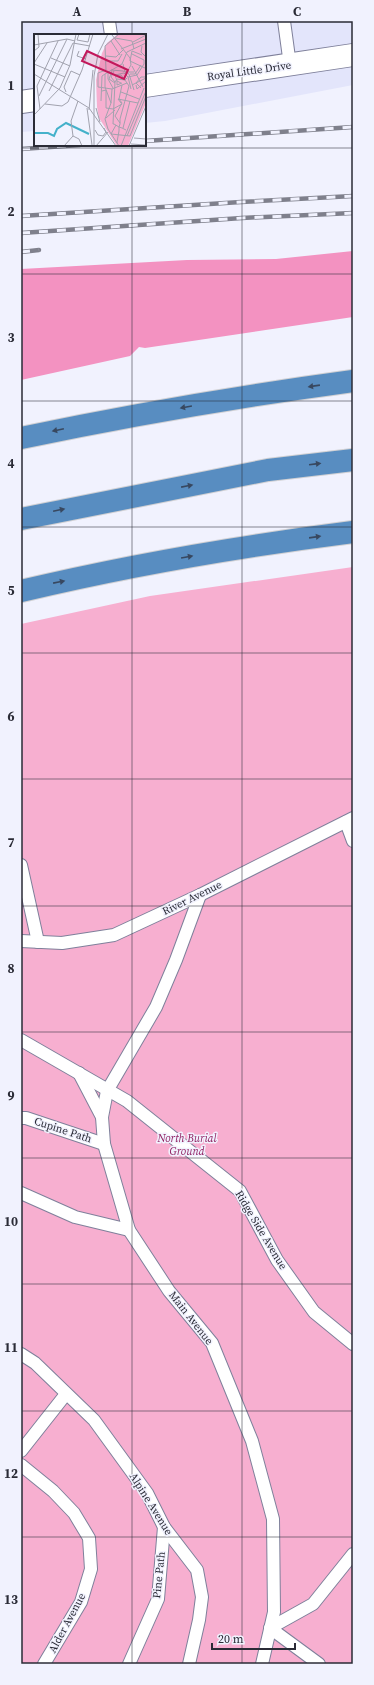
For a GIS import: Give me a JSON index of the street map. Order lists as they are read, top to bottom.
{
  "streets": {
    "street": ["Royal Little Drive"],
    "lane": [
      "River Avenue",
      "Cupine Path",
      "Ridge Side Avenue",
      "Main Avenue",
      "Alpine Avenue",
      "Pine Path",
      "Alder Avenue"
    ]
  },
  "crossings": [
    ["Cupine Path", "Main Avenue"],
    ["Ridge Side Avenue", "Main Avenue"],
    ["Alpine Avenue", "Pine Path"]
  ],
  "parks": ["North Burial Ground"],
  "scale_bar": "20 m",
  "grid": {
    "columns": ["A", "B", "C"],
    "rows": [
      "1",
      "2",
      "3",
      "4",
      "5",
      "6",
      "7",
      "8",
      "9",
      "10",
      "11",
      "12",
      "13"
    ]
  }
}
